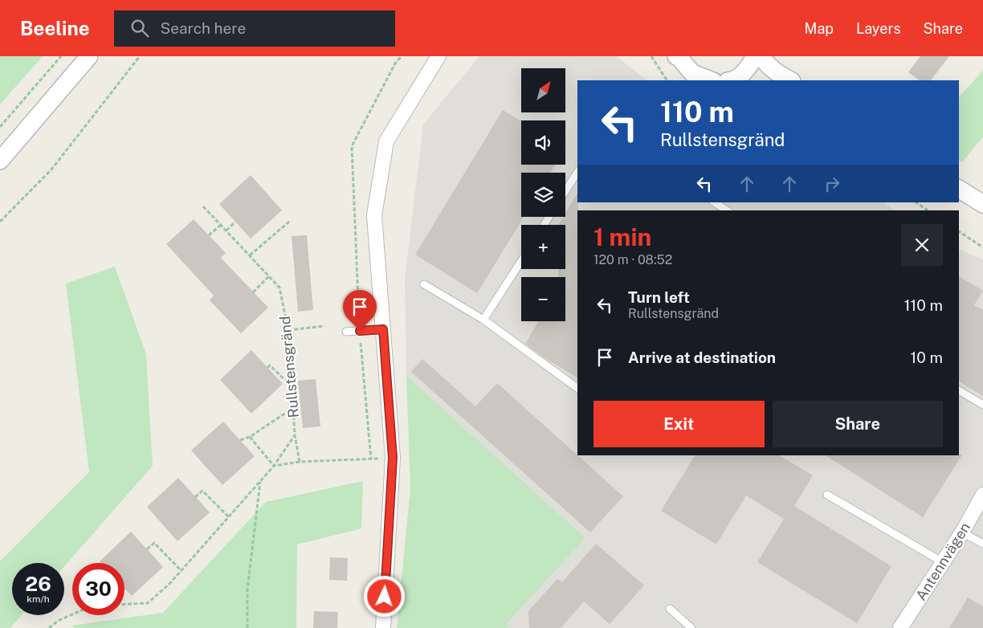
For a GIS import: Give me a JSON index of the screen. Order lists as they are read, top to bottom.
{
  "streets": {
    "street": ["Antennvägen"],
    "path": ["Rullstensgränd"]
  },
  "north": "top right",
  "page": {
    "header": "Beeline",
    "search": "Search here",
    "nav": ["Map", "Layers", "Share"],
    "map_buttons": ["+", "−"],
    "turn": ["110 m", "Rullstensgränd"],
    "heading": ["1 min", "120 m · 08:52"],
    "list": [
      {
        "name": "Turn left",
        "note": "Rullstensgränd",
        "value": "110 m"
      },
      {
        "name": "Arrive at destination",
        "value": "10 m"
      }
    ],
    "buttons": ["Exit", "Share"],
    "speed": "26 km/h",
    "limit": "30"
  }
}
